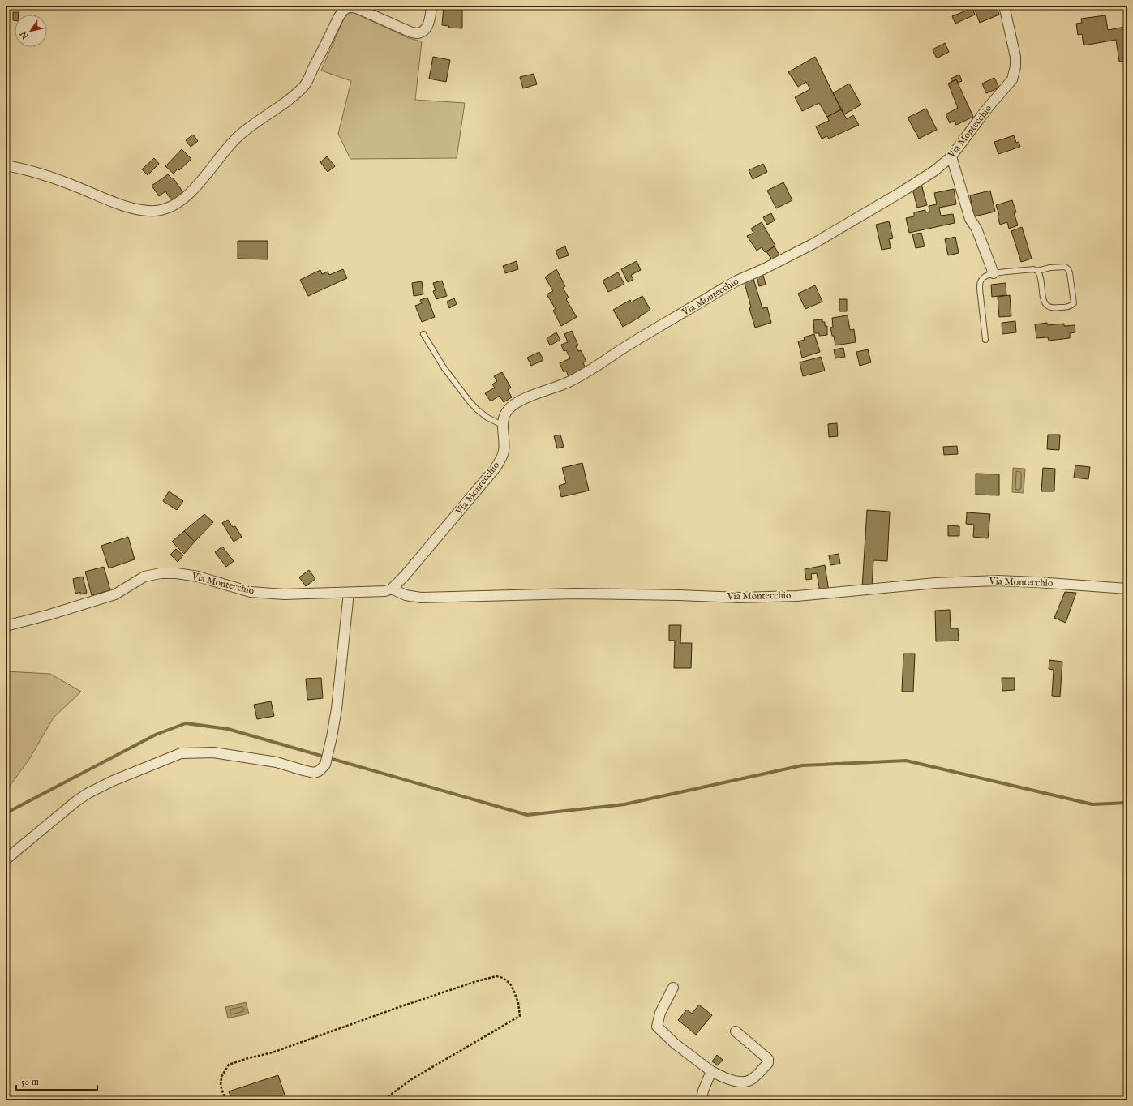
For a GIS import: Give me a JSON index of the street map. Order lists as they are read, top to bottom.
{
  "streets": {
    "street": ["Via Montecchio"]
  },
  "scale_bar": "50 m",
  "north": "bottom left"
}
